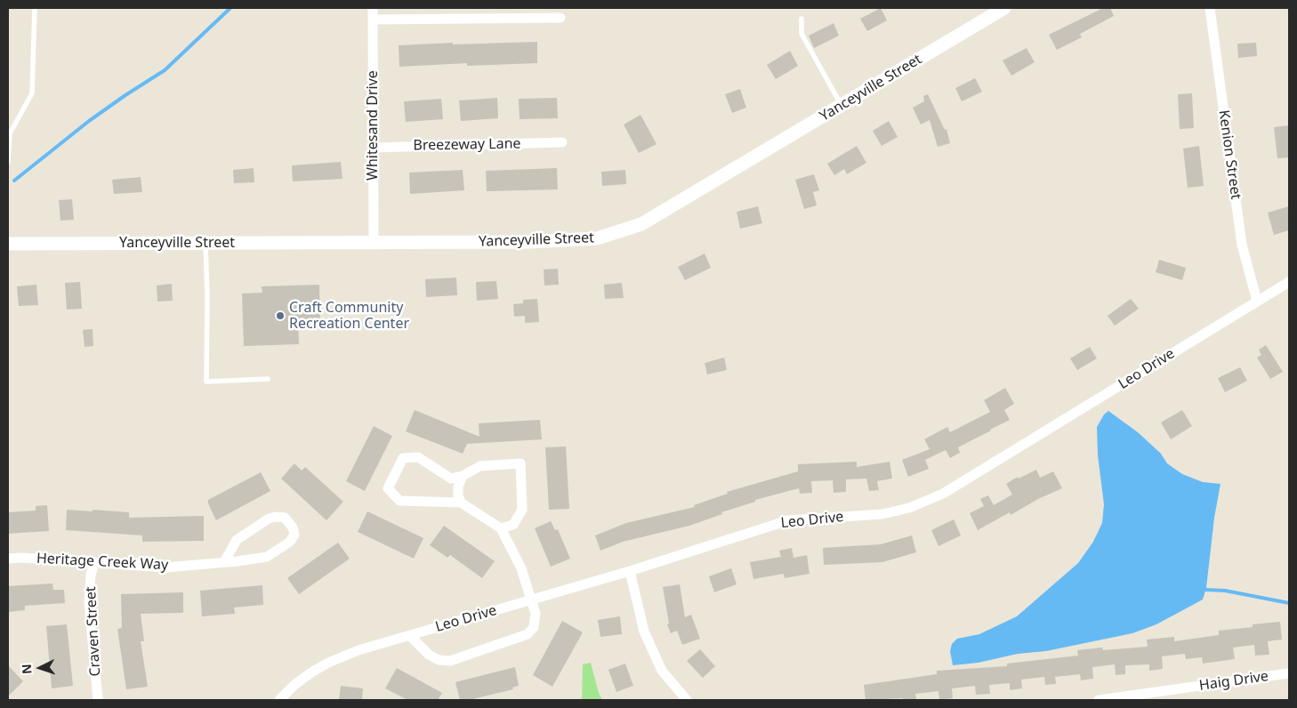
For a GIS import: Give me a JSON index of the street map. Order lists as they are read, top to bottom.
{
  "streets": {
    "main road": ["Yanceyville Street"],
    "street": [
      "Whitesand Drive",
      "Breezeway Lane",
      "Kenion Street",
      "Leo Drive",
      "Heritage Creek Way",
      "Craven Street",
      "Haig Drive"
    ]
  },
  "crossings": [
    ["Yanceyville Street", "Whitesand Drive"],
    ["Whitesand Drive", "Breezeway Lane"],
    ["Kenion Street", "Leo Drive"],
    ["Heritage Creek Way", "Craven Street"]
  ],
  "places": ["Craft Community Recreation Center"],
  "north": "left"
}
